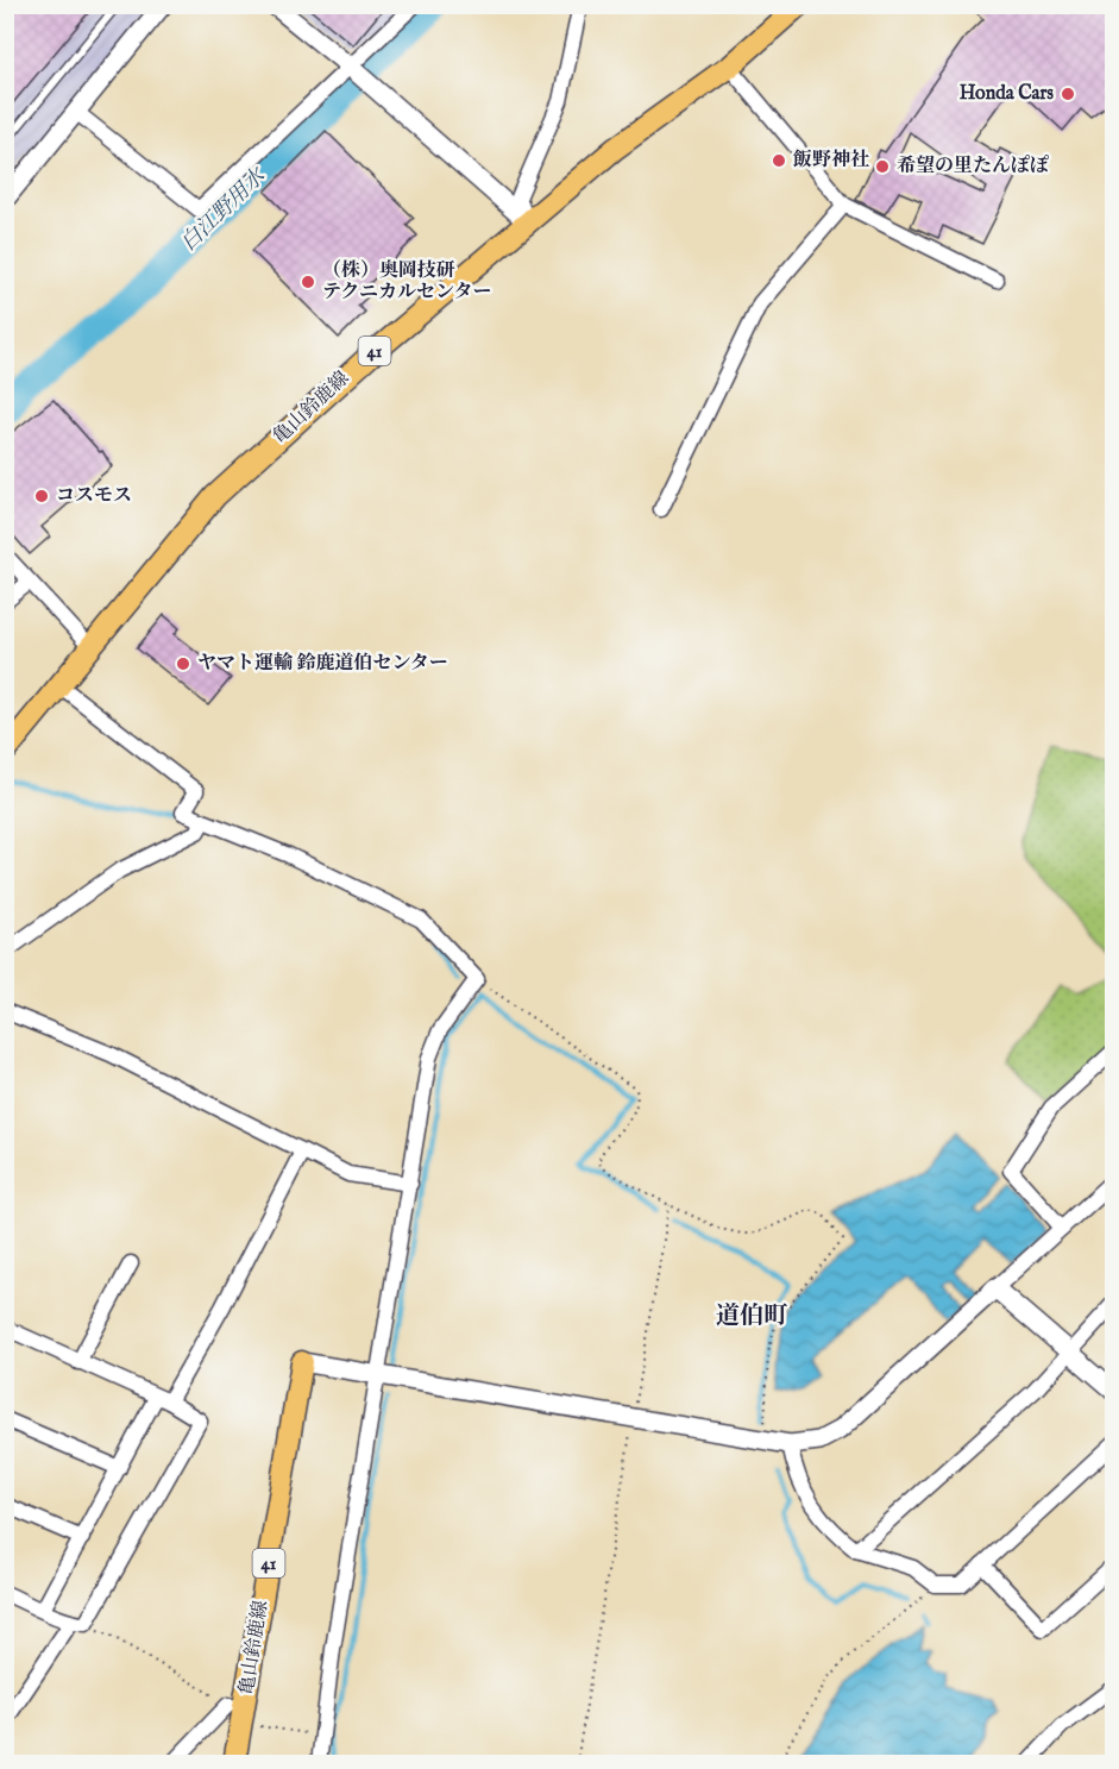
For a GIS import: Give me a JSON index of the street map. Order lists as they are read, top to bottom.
{
  "streets": {
    "main road": ["41", "亀山鈴鹿線"]
  },
  "districts": ["道伯町"],
  "water": ["白江野用水"],
  "places": [
    "Honda Cars",
    "飯野神社",
    "希望の里たんぽぽ",
    "（株）奥岡技研 テクニカルセンター",
    "コスモス",
    "ヤマト運輸 鈴鹿道伯センター"
  ]
}
